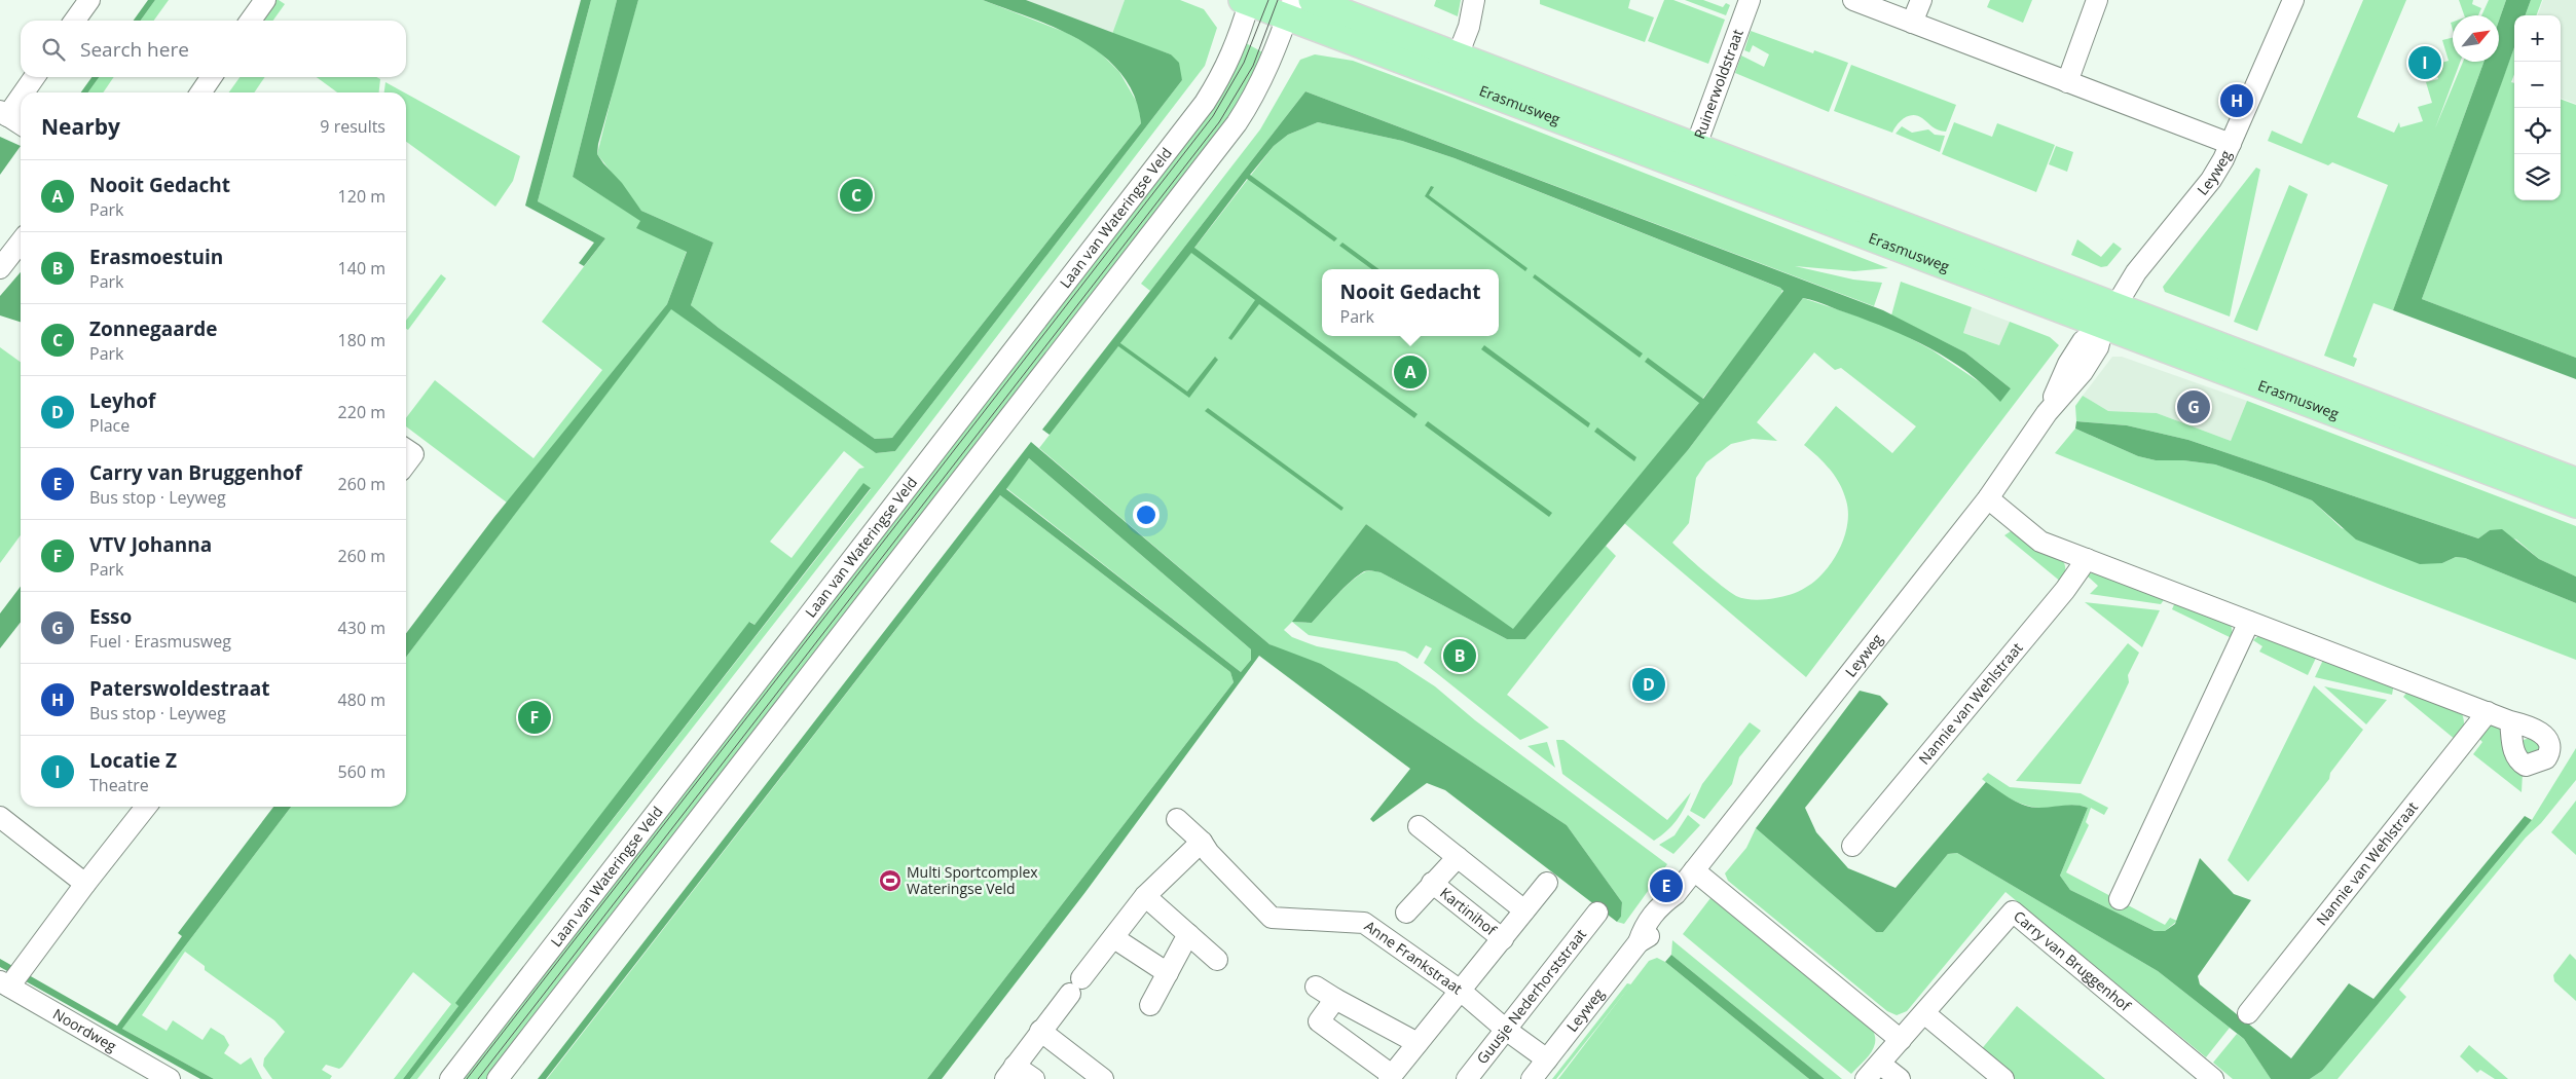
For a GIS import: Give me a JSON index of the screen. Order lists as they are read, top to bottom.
{
  "streets": {
    "main road": ["Erasmusweg"],
    "street": [
      "Ruinerwoldstraat",
      "Leyweg",
      "Laan van Wateringse Veld",
      "Nannie van Wehlstraat",
      "Kartinihof",
      "Anne Frankstraat",
      "Carry van Bruggenhof",
      "Guusje Nederhorststraat",
      "Noordweg"
    ]
  },
  "crossings": [
    ["Ruinerwoldstraat", "Erasmusweg"],
    ["Erasmusweg", "Leyweg"],
    ["Erasmusweg", "Laan van Wateringse Veld"],
    ["Leyweg", "Anne Frankstraat"],
    ["Kartinihof", "Anne Frankstraat"],
    ["Anne Frankstraat", "Guusje Nederhorststraat"]
  ],
  "places": {
    "sports": ["Multi Sportcomplex Wateringse Veld"]
  },
  "north": "top right",
  "page": {
    "map_buttons": ["+", "−"],
    "search": "Search here",
    "pins": [
      "I",
      "H",
      "C",
      "A",
      "G",
      "B",
      "D",
      "F",
      "E"
    ],
    "heading": ["Nearby", "9 results"],
    "list": [
      {
        "mark": "A",
        "name": "Nooit Gedacht",
        "note": "Park",
        "value": "120 m"
      },
      {
        "mark": "B",
        "name": "Erasmoestuin",
        "note": "Park",
        "value": "140 m"
      },
      {
        "mark": "C",
        "name": "Zonnegaarde",
        "note": "Park",
        "value": "180 m"
      },
      {
        "mark": "D",
        "name": "Leyhof",
        "note": "Place",
        "value": "220 m"
      },
      {
        "mark": "E",
        "name": "Carry van Bruggenhof",
        "note": "Bus stop · Leyweg",
        "value": "260 m"
      },
      {
        "mark": "F",
        "name": "VTV Johanna",
        "note": "Park",
        "value": "260 m"
      },
      {
        "mark": "G",
        "name": "Esso",
        "note": "Fuel · Erasmusweg",
        "value": "430 m"
      },
      {
        "mark": "H",
        "name": "Paterswoldestraat",
        "note": "Bus stop · Leyweg",
        "value": "480 m"
      },
      {
        "mark": "I",
        "name": "Locatie Z",
        "note": "Theatre",
        "value": "560 m"
      }
    ],
    "popup": ["Nooit Gedacht", "Park"]
  }
}
